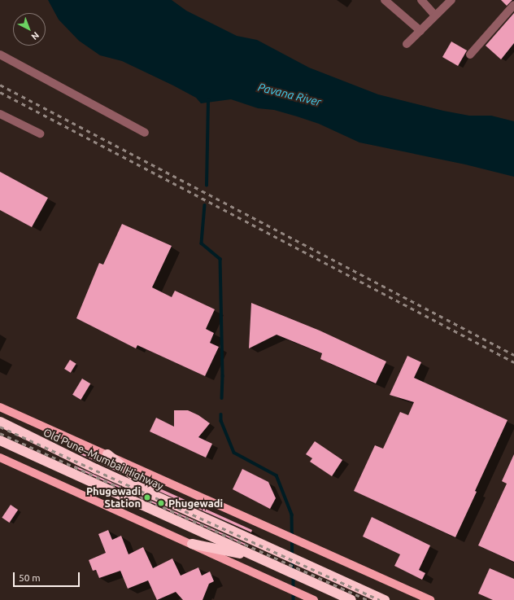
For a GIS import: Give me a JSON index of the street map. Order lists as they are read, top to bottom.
{
  "streets": {
    "highway": ["Old Pune–Mumbai Highway"]
  },
  "water": ["Pavana River"],
  "places": ["Phugewadi Station", "Phugewadi"],
  "scale_bar": "50 m",
  "north": "bottom right"
}
